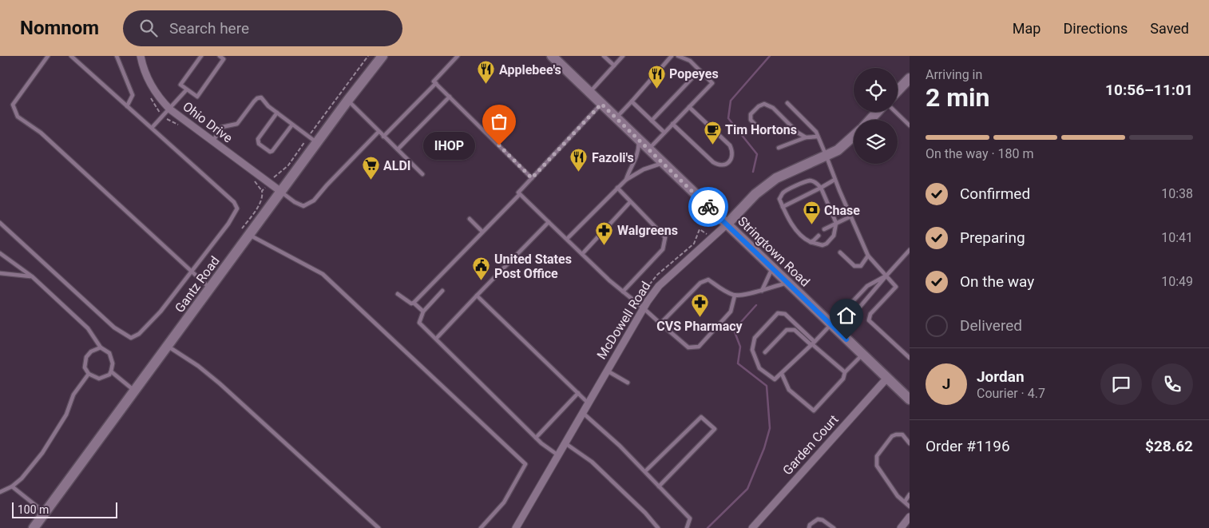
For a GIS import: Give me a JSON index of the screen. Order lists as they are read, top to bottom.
{
  "streets": {
    "main road": ["Stringtown Road", "Gantz Road", "McDowell Road"],
    "street": ["Ohio Drive", "Garden Court"]
  },
  "crossings": [
    ["Ohio Drive", "Gantz Road"],
    ["Stringtown Road", "McDowell Road"],
    ["Stringtown Road", "Garden Court"]
  ],
  "places": {
    "restaurant": ["Applebee's", "Popeyes", "Fazoli's"],
    "cafe": ["Tim Hortons"],
    "other": ["IHOP"],
    "supermarket": ["ALDI"],
    "bank": ["Chase"],
    "pharmacy": ["Walgreens", "CVS Pharmacy"],
    "public building": ["United States Post Office"]
  },
  "scale_bar": "100 m",
  "page": {
    "header": "Nomnom",
    "search": "Search here",
    "nav": ["Map", "Directions", "Saved"],
    "heading": ["2 min", "Arriving in", "10:56–11:01"],
    "panel": [
      "Jordan",
      "Courier · 4.7",
      "Order #1196",
      "$28.62"
    ],
    "bar": "On the way · 180 m",
    "bubble": "IHOP",
    "list": [
      ["Confirmed", "10:38"],
      ["Preparing", "10:41"],
      ["On the way", "10:49"],
      "Delivered"
    ],
    "round": "J",
    "scale": "100 m"
  }
}
